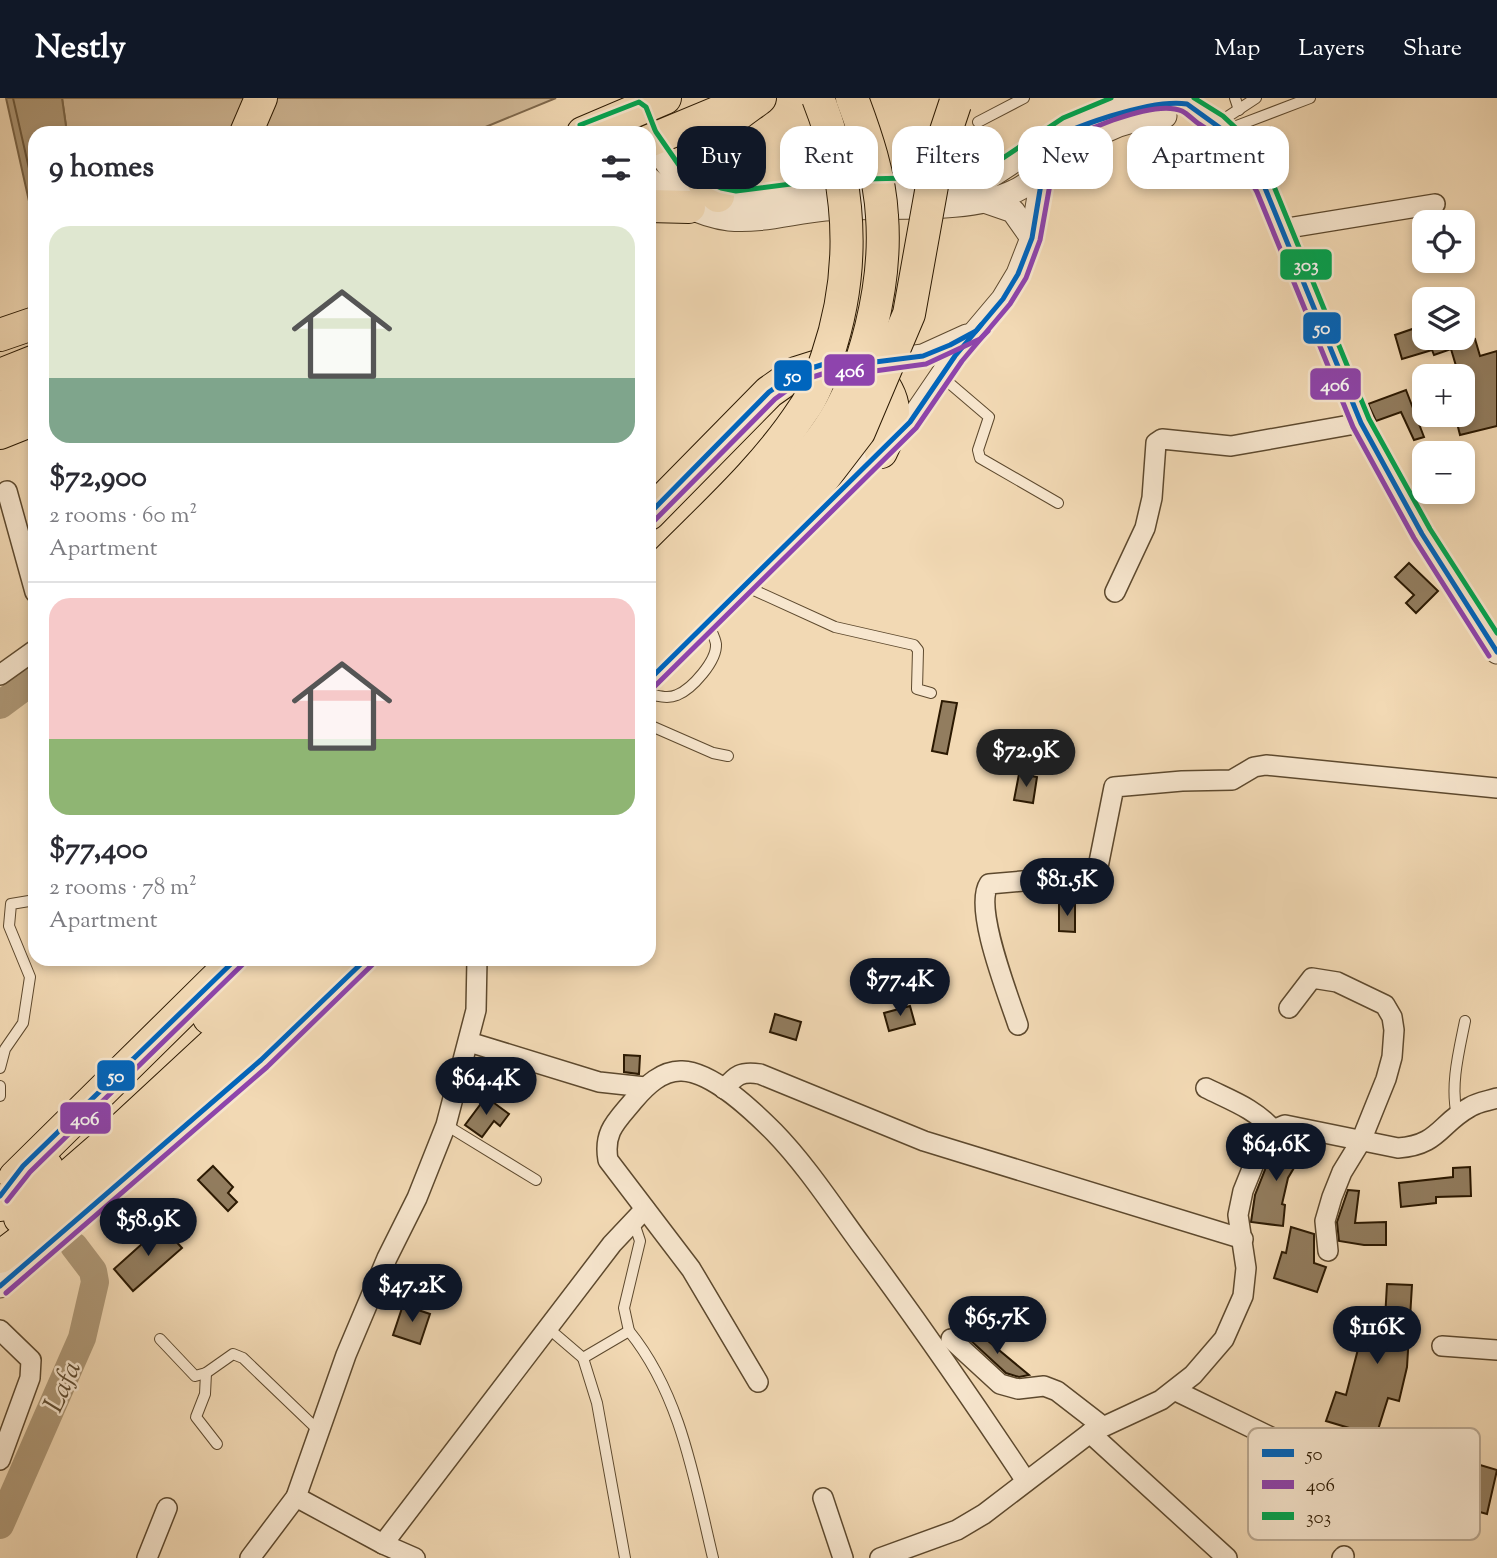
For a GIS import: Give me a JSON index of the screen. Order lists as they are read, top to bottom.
{
  "water": ["Lafa"],
  "lines": ["transit line 303", "transit line 50", "transit line 406"],
  "legend": ["50", "406", "303"],
  "page": {
    "header": "Nestly",
    "nav": ["Map", "Layers", "Share"],
    "chip": [
      "Buy",
      "Rent",
      "Filters",
      "New",
      "Apartment"
    ],
    "heading": "9 homes",
    "map_buttons": ["+", "−"],
    "list": [
      {
        "name": "$72,900",
        "note": "2 rooms · 60 m² · Apartment"
      },
      {
        "name": "$77,400",
        "note": "2 rooms · 78 m² · Apartment"
      }
    ],
    "price": [
      "$72.9K",
      "$81.5K",
      "$77.4K",
      "$64.4K",
      "$64.6K",
      "$58.9K",
      "$47.2K",
      "$65.7K",
      "$116K"
    ]
  }
}
